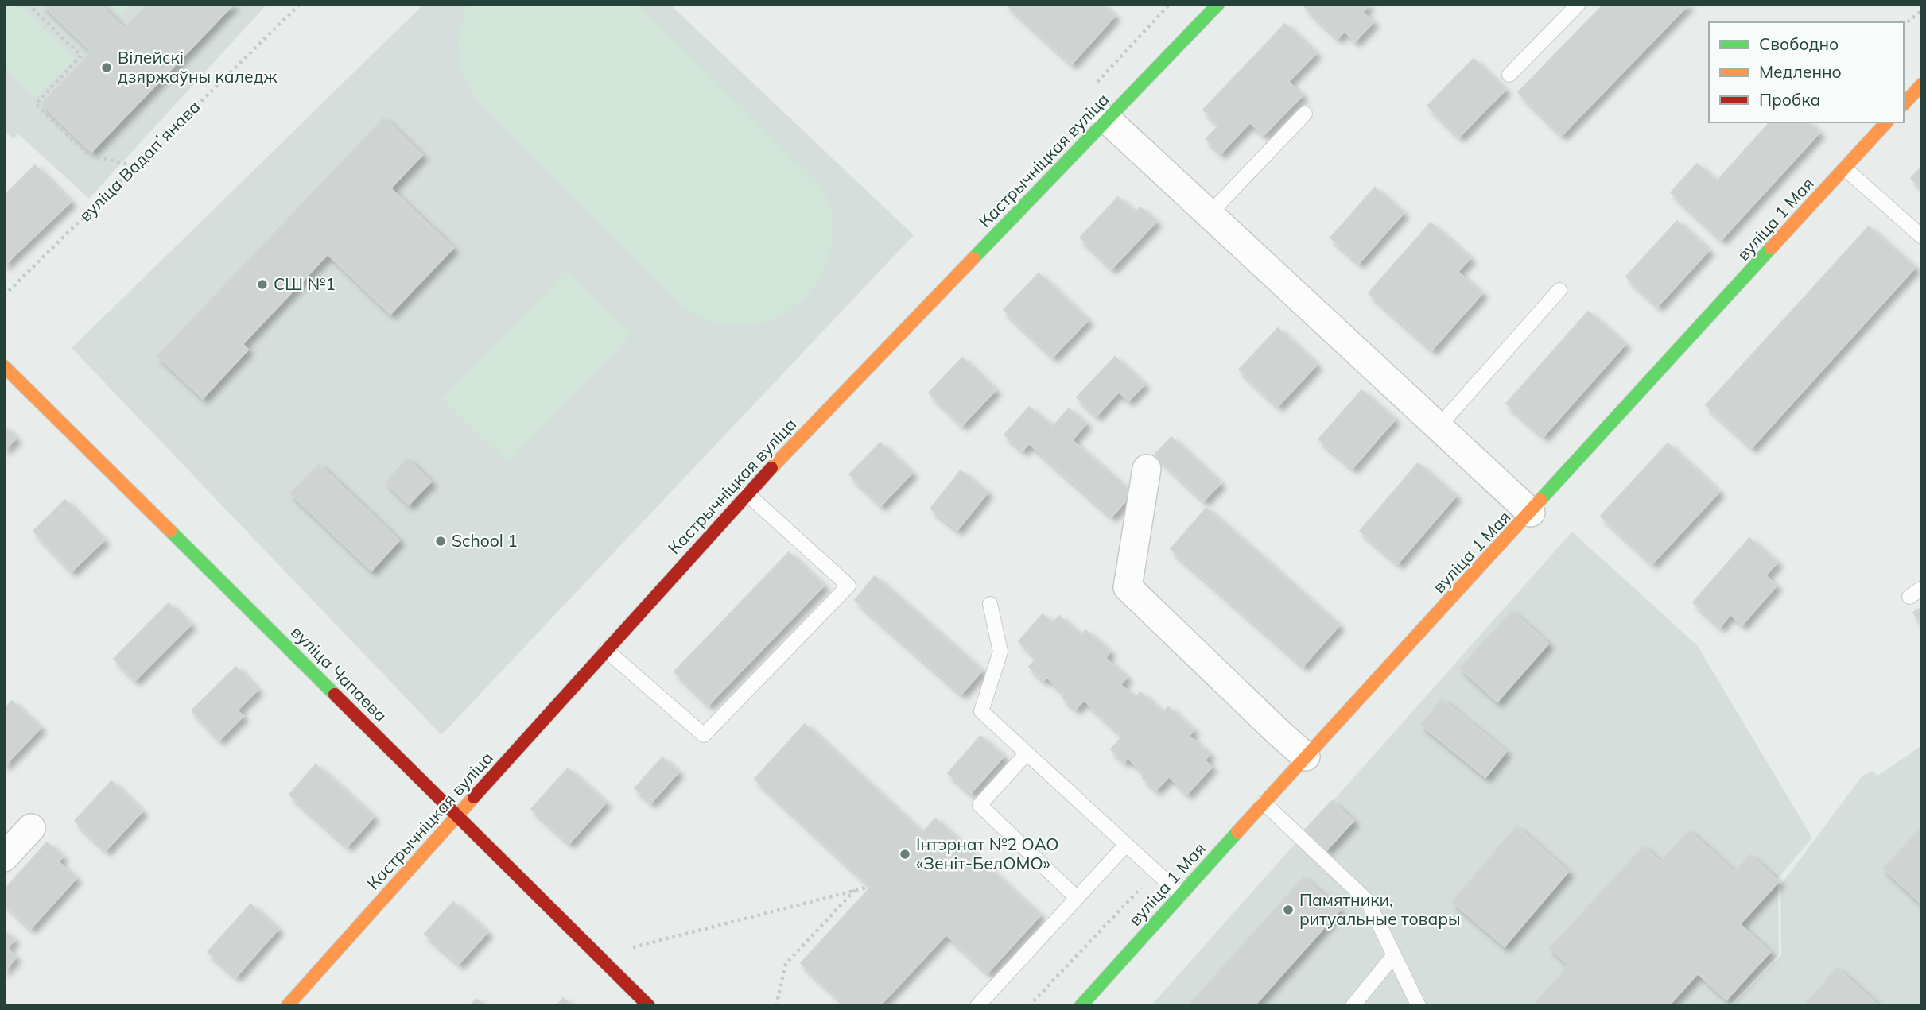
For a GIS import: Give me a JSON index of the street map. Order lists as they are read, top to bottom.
{
  "streets": {
    "main road": ["Кастрычніцкая вуліца", "вуліца 1 Мая", "вуліца Чапаева"],
    "path": ["вуліца Вадапʼянава"]
  },
  "crossings": [
    ["Кастрычніцкая вуліца", "вуліца Чапаева"]
  ],
  "places": [
    "Вілейскі дзяржаўны каледж",
    "СШ №1",
    "School 1",
    "Інтэрнат №2 ОАО «Зеніт-БелОМО»",
    "Памятники, ритуальные товары"
  ],
  "legend": ["Свободно", "Медленно", "Пробка"]
}
